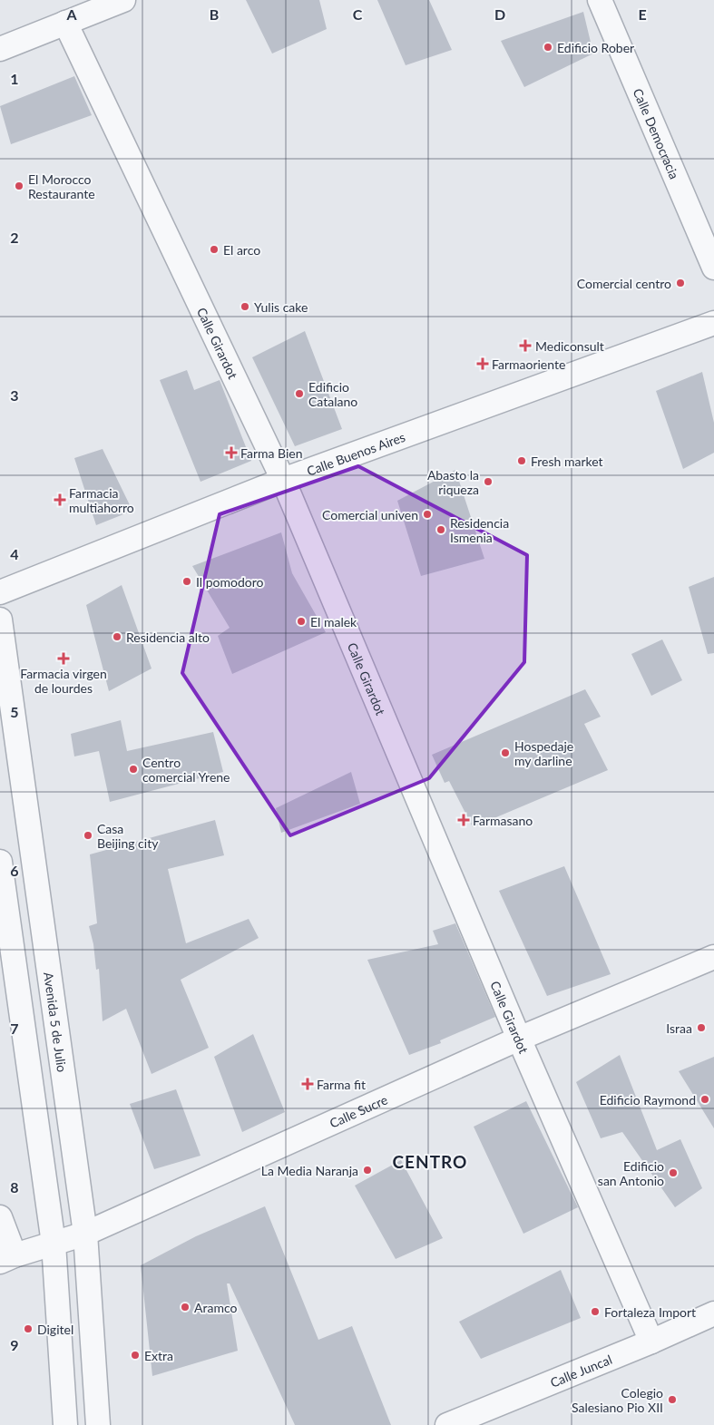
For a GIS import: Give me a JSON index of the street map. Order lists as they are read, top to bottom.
{
  "streets": {
    "street": [
      "Calle Democracia",
      "Calle Girardot",
      "Calle Buenos Aires",
      "Avenida 5 de Julio",
      "Calle Sucre",
      "Calle Juncal"
    ]
  },
  "crossings": [
    ["Calle Girardot", "Calle Buenos Aires"],
    ["Calle Girardot", "Calle Sucre"],
    ["Calle Girardot", "Calle Juncal"],
    ["Avenida 5 de Julio", "Calle Sucre"]
  ],
  "districts": ["CENTRO"],
  "places": {
    "other": [
      "Edificio Rober",
      "El Morocco Restaurante",
      "El arco",
      "Comercial centro",
      "Yulis cake",
      "Edificio Catalano",
      "Fresh market",
      "Abasto la riqueza",
      "Comercial univen",
      "Residencia Ismenia",
      "Il pomodoro",
      "El malek",
      "Residencia alto",
      "Hospedaje my darline",
      "Centro comercial Yrene",
      "Casa Beijing city",
      "Israa",
      "Edificio Raymond",
      "La Media Naranja",
      "Edificio san Antonio",
      "Aramco",
      "Fortaleza Import",
      "Digitel",
      "Extra",
      "Colegio Salesiano Pio XII"
    ],
    "health": [
      "Mediconsult",
      "Farmaoriente",
      "Farma Bien",
      "Farmacia multiahorro",
      "Farmacia virgen de lourdes",
      "Farmasano",
      "Farma fit"
    ]
  },
  "grid": {
    "columns": [
      "A",
      "B",
      "C",
      "D",
      "E"
    ],
    "rows": [
      "1",
      "2",
      "3",
      "4",
      "5",
      "6",
      "7",
      "8",
      "9"
    ]
  }
}
